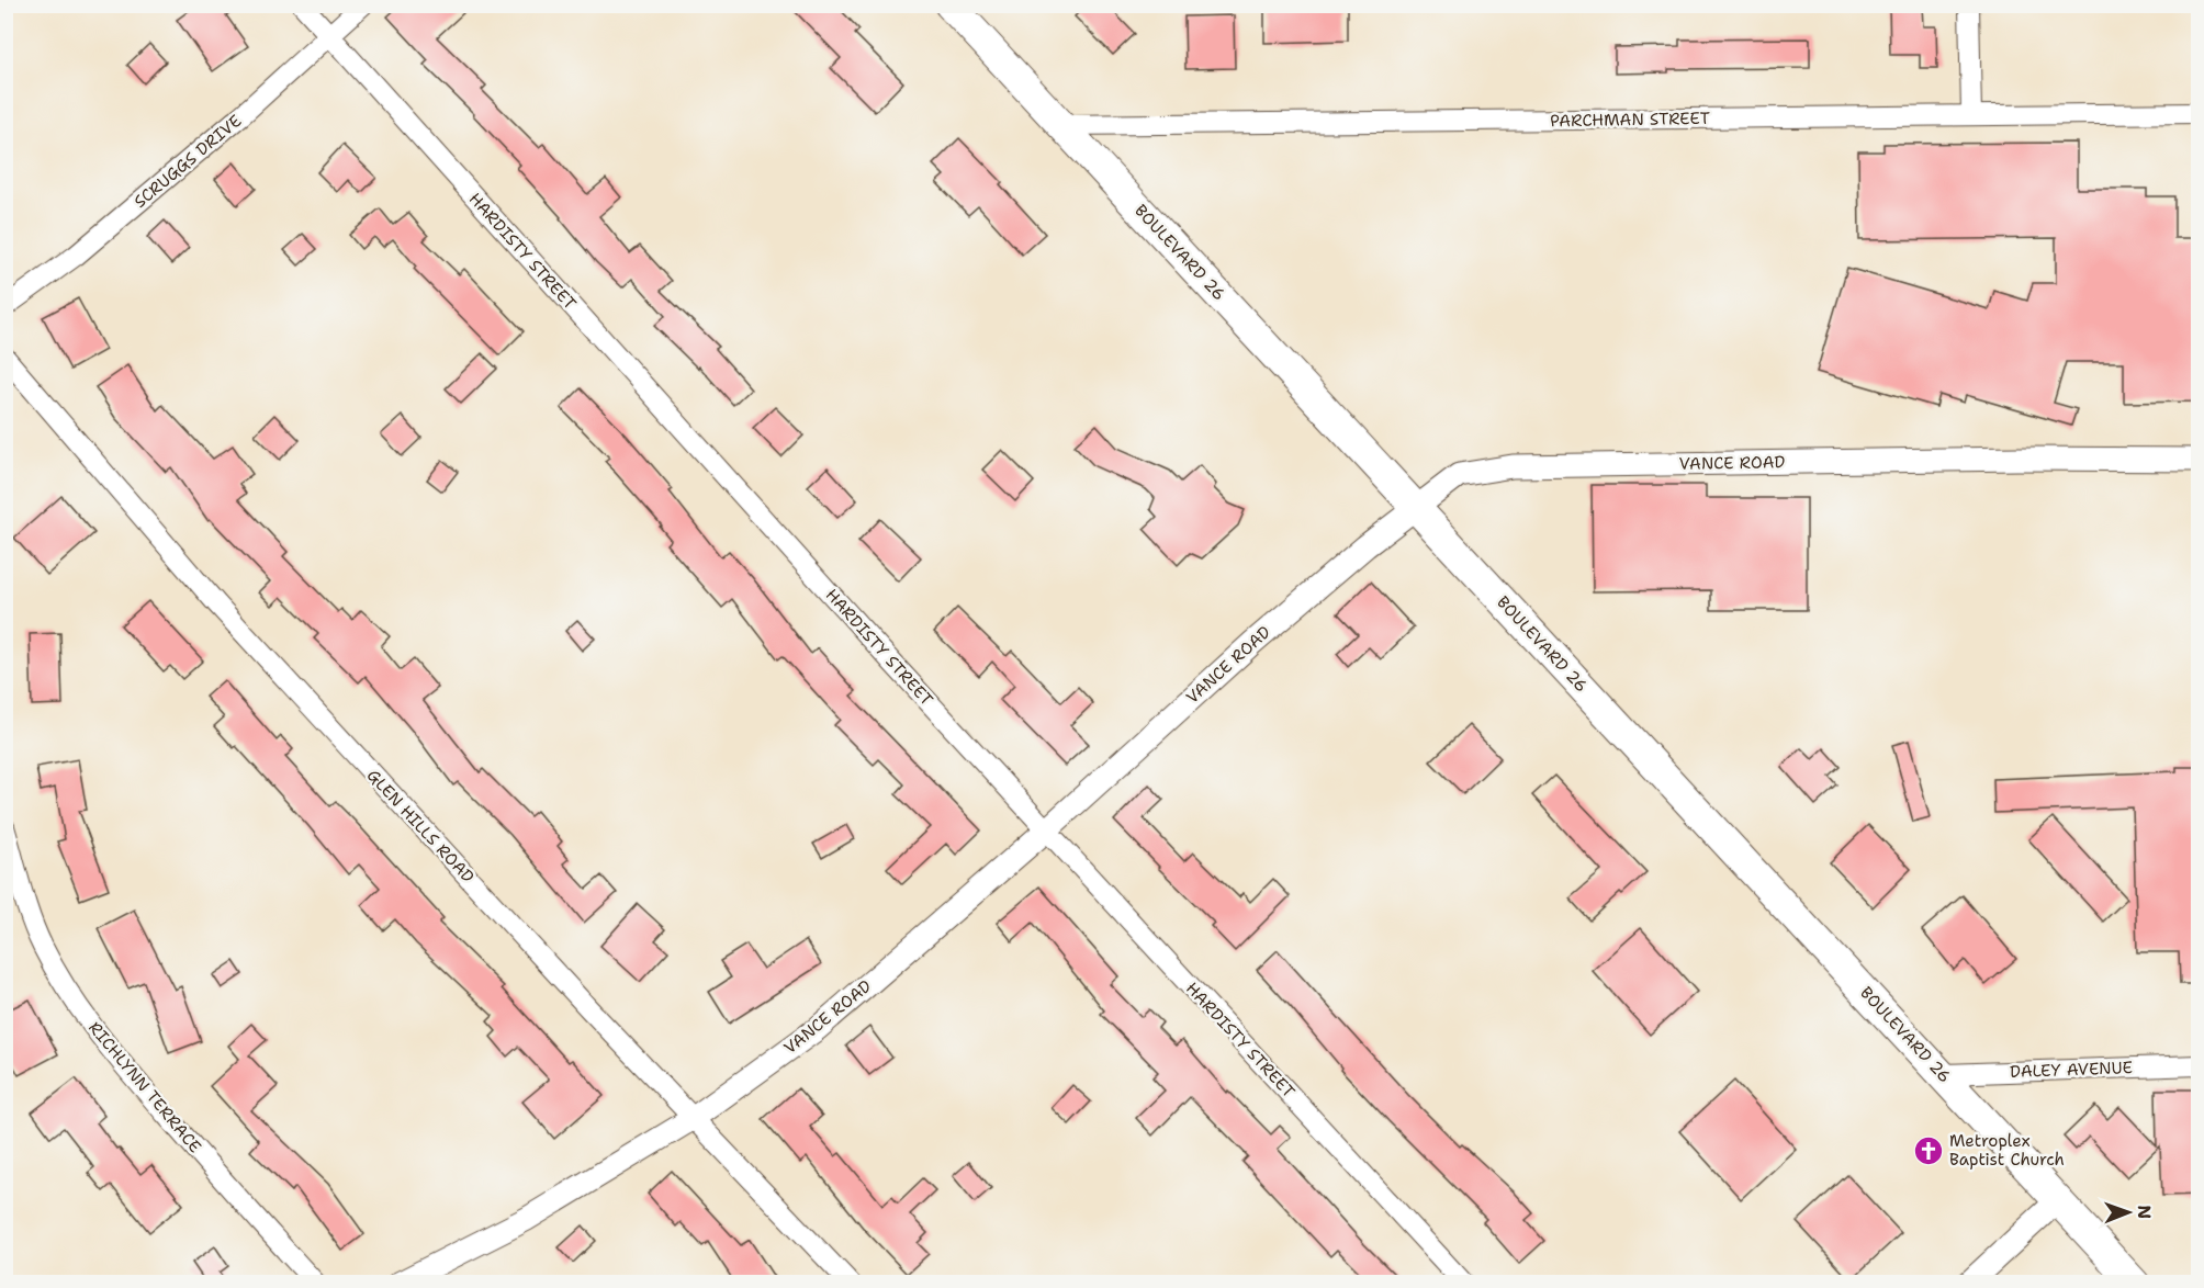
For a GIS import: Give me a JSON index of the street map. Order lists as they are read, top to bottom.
{
  "streets": {
    "main road": ["BOULEVARD 26"],
    "street": [
      "PARCHMAN STREET",
      "SCRUGGS DRIVE",
      "HARDISTY STREET",
      "VANCE ROAD",
      "GLEN HILLS ROAD",
      "DALEY AVENUE",
      "RICHLYNN TERRACE"
    ]
  },
  "crossings": [
    ["PARCHMAN STREET", "BOULEVARD 26"],
    ["SCRUGGS DRIVE", "HARDISTY STREET"],
    ["HARDISTY STREET", "VANCE ROAD"],
    ["BOULEVARD 26", "VANCE ROAD"],
    ["BOULEVARD 26", "DALEY AVENUE"],
    ["VANCE ROAD", "GLEN HILLS ROAD"]
  ],
  "places": {
    "church": ["Metroplex Baptist Church"]
  },
  "north": "right"
}
